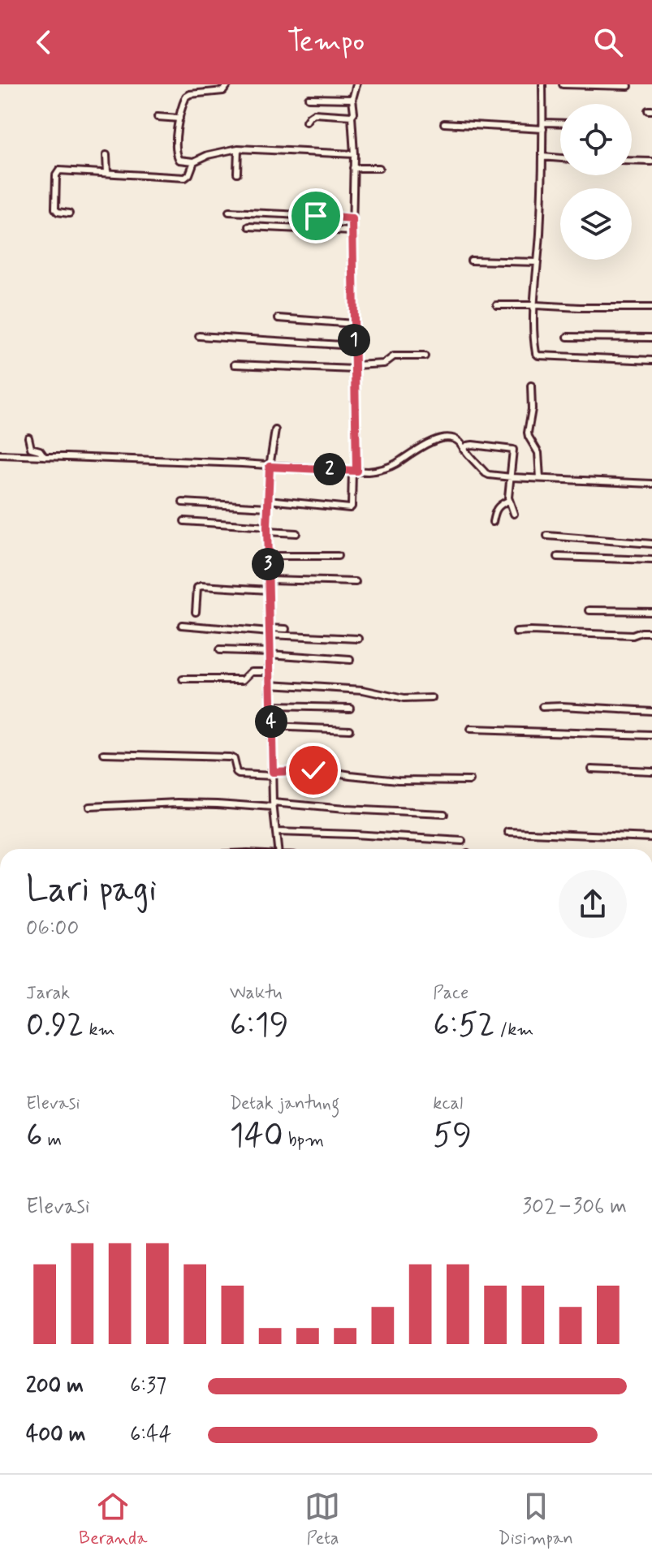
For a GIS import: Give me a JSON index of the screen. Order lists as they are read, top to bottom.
{
  "page": {
    "header": "Tempo",
    "pins": [
      "1",
      "2",
      "3",
      "4"
    ],
    "heading": ["Lari pagi", "06:00"],
    "stats": [
      ["Jarak", "0.92 km"],
      ["Waktu", "6:19"],
      ["Pace", "6:52 /km"],
      ["Elevasi", "6 m"],
      ["Detak jantung", "140 bpm"],
      ["kcal", "59"]
    ],
    "chart": ["Elevasi", "302–306 m"],
    "list": [
      {
        "name": "200 m",
        "note": "6:37"
      },
      {
        "name": "400 m",
        "note": "6:44"
      }
    ],
    "tabs": ["Beranda", "Peta", "Disimpan"]
  }
}
